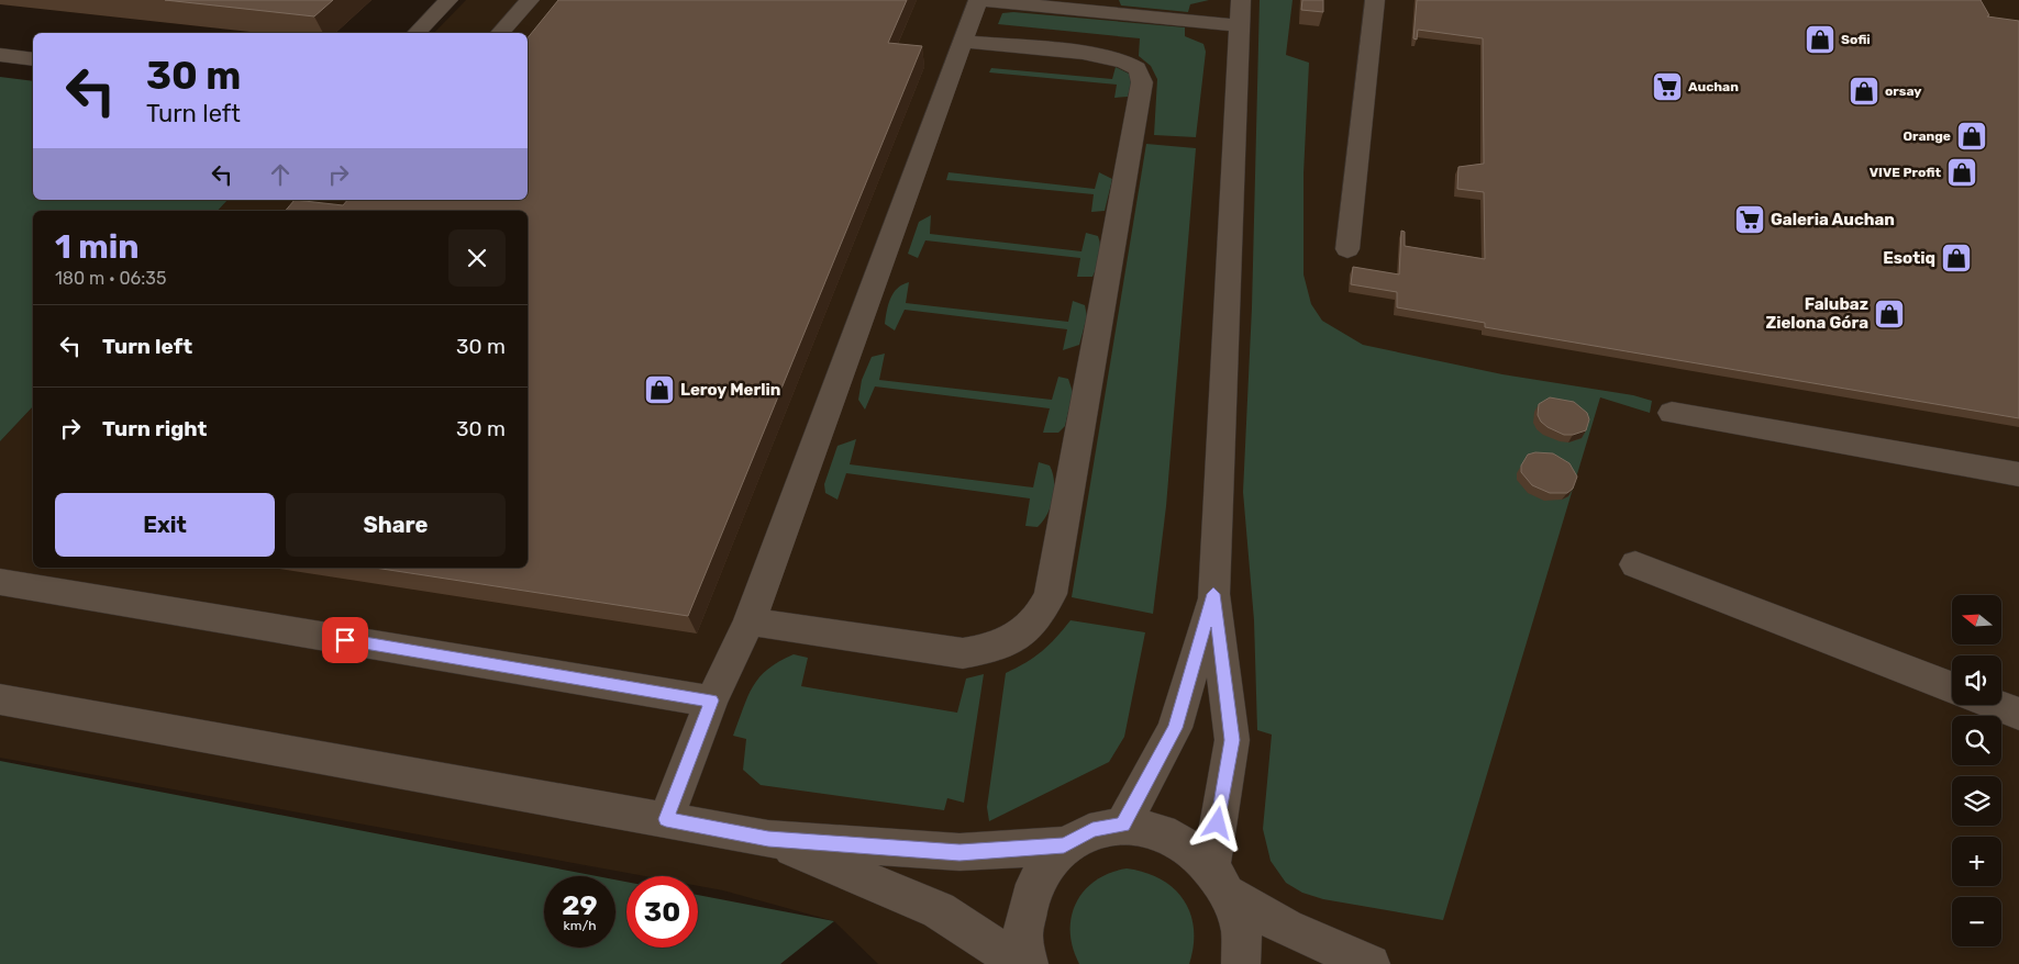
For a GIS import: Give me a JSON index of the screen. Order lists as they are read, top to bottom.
{
  "places": {
    "shop": [
      "Sofii",
      "orsay",
      "Orange",
      "VIVE Profit",
      "Esotiq",
      "Falubaz Zielona Góra",
      "Leroy Merlin"
    ],
    "supermarket": ["Auchan", "Galeria Auchan"]
  },
  "north": "left",
  "page": {
    "turn": ["30 m", "Turn left"],
    "heading": ["1 min", "180 m · 06:35"],
    "list": [
      {
        "name": "Turn left",
        "value": "30 m"
      },
      {
        "name": "Turn right",
        "value": "30 m"
      }
    ],
    "buttons": ["Exit", "Share"],
    "map_buttons": ["+", "−"],
    "speed": "29 km/h",
    "limit": "30"
  }
}
